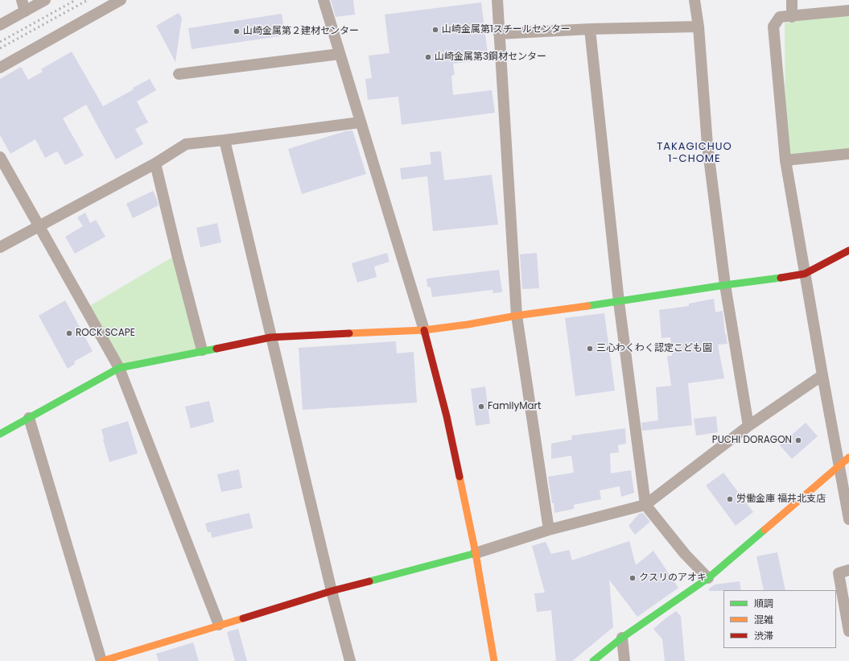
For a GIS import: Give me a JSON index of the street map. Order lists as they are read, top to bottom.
{
  "districts": ["TAKAGICHUO 1-CHOME"],
  "places": [
    "山崎金属第1スチールセンター",
    "山崎金属第２建材センター",
    "山崎金属第3鋼材センター",
    "ROCK SCAPE",
    "三心わくわく認定こども園",
    "FamilyMart",
    "PUCHI DORAGON",
    "労働金庫 福井北支店",
    "クスリのアオキ"
  ],
  "legend": ["順調", "混雑", "渋滞"]
}
